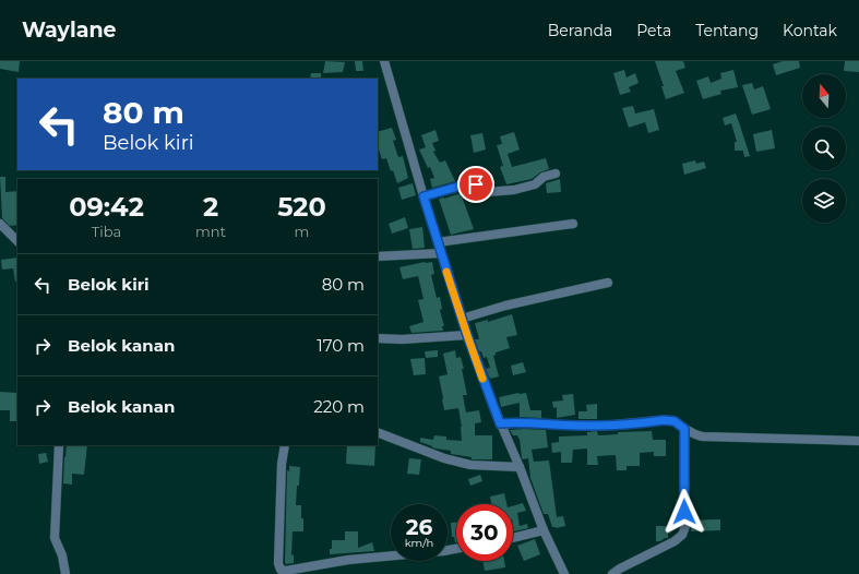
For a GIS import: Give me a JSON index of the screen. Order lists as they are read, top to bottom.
{
  "north": "top",
  "page": {
    "header": "Waylane",
    "nav": [
      "Beranda",
      "Peta",
      "Tentang",
      "Kontak"
    ],
    "turn": ["80 m", "Belok kiri"],
    "eta": [
      "09:42",
      "Tiba",
      "2",
      "mnt",
      "520",
      "m"
    ],
    "list": [
      {
        "name": "Belok kiri",
        "value": "80 m"
      },
      {
        "name": "Belok kanan",
        "value": "170 m"
      },
      {
        "name": "Belok kanan",
        "value": "220 m"
      }
    ],
    "speed": "26 km/h",
    "limit": "30"
  }
}
